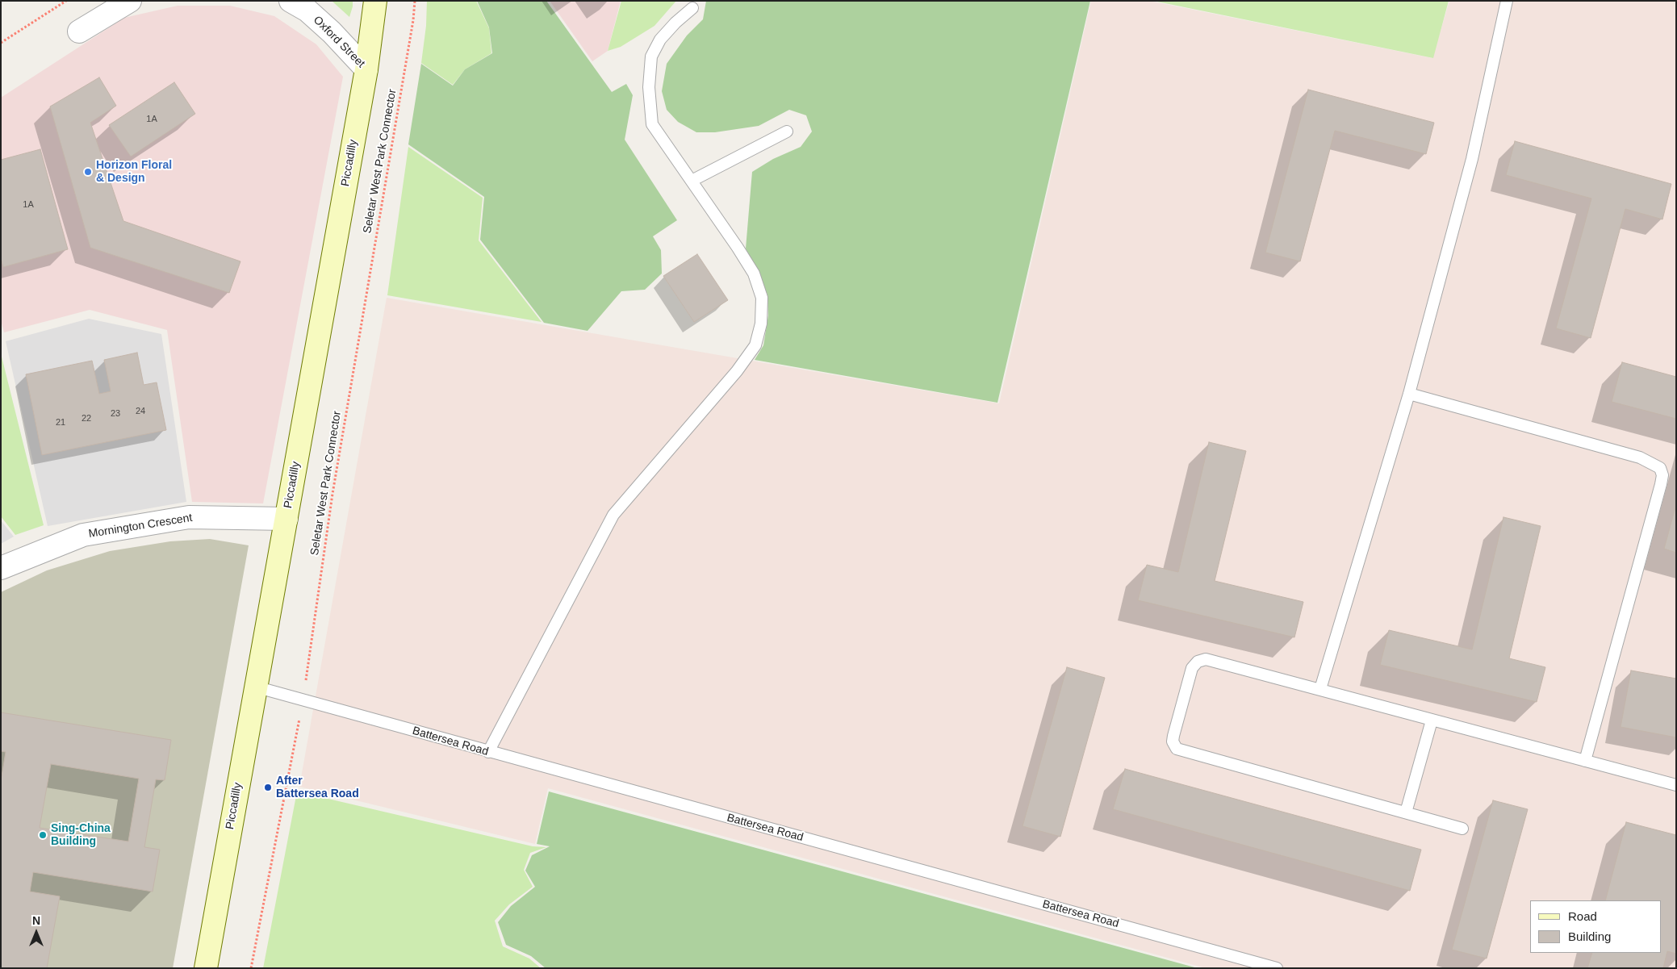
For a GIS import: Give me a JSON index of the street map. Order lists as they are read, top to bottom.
{
  "streets": {
    "street": ["Oxford Street", "Piccadilly", "Mornington Crescent"],
    "lane": ["Battersea Road"],
    "path": ["Seletar West Park Connector"]
  },
  "crossings": [
    ["Oxford Street", "Piccadilly"],
    ["Seletar West Park Connector", "Battersea Road"],
    ["Piccadilly", "Mornington Crescent"],
    ["Piccadilly", "Battersea Road"]
  ],
  "places": ["Horizon Floral & Design", "After Battersea Road", "Sing-China Building"],
  "house_numbers": [
    "1A",
    "1A",
    "24",
    "23",
    "22",
    "21"
  ],
  "legend": ["Road", "Building"],
  "north": "top"
}
